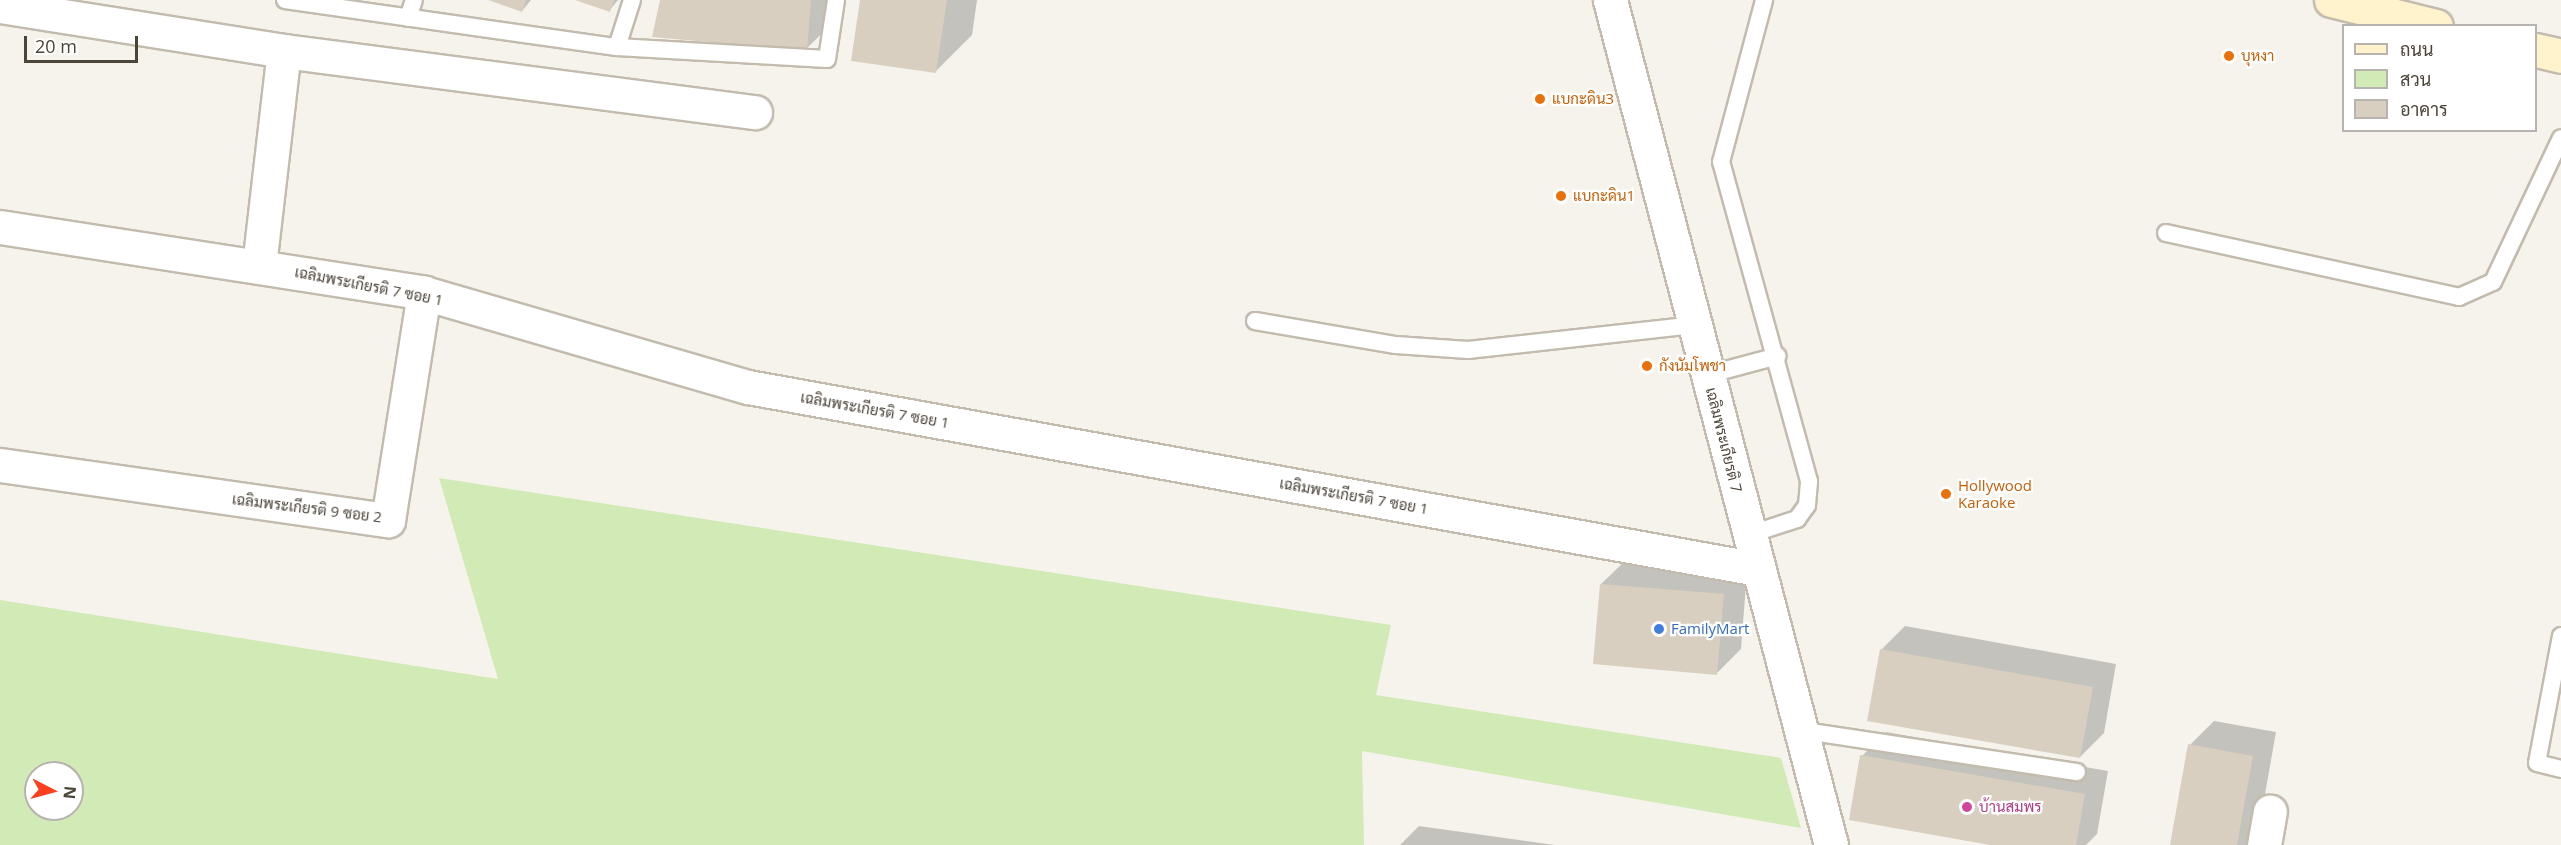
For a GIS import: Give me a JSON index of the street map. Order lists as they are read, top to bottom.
{
  "streets": {
    "street": ["เฉลิมพระเกียรติ 7 ซอย 1", "เฉลิมพระเกียรติ 7", "เฉลิมพระเกียรติ 9 ซอย 2"]
  },
  "crossings": [
    ["เฉลิมพระเกียรติ 7 ซอย 1", "เฉลิมพระเกียรติ 7"],
    ["เฉลิมพระเกียรติ 7 ซอย 1", "เฉลิมพระเกียรติ 9 ซอย 2"]
  ],
  "places": [
    "บุหงา",
    "แบกะดิน3",
    "แบกะดิน1",
    "กังนัมโพชา",
    "Hollywood Karaoke",
    "FamilyMart",
    "บ้านสมพร"
  ],
  "legend": ["ถนน", "สวน", "อาคาร"],
  "scale_bar": "20 m",
  "north": "right"
}
